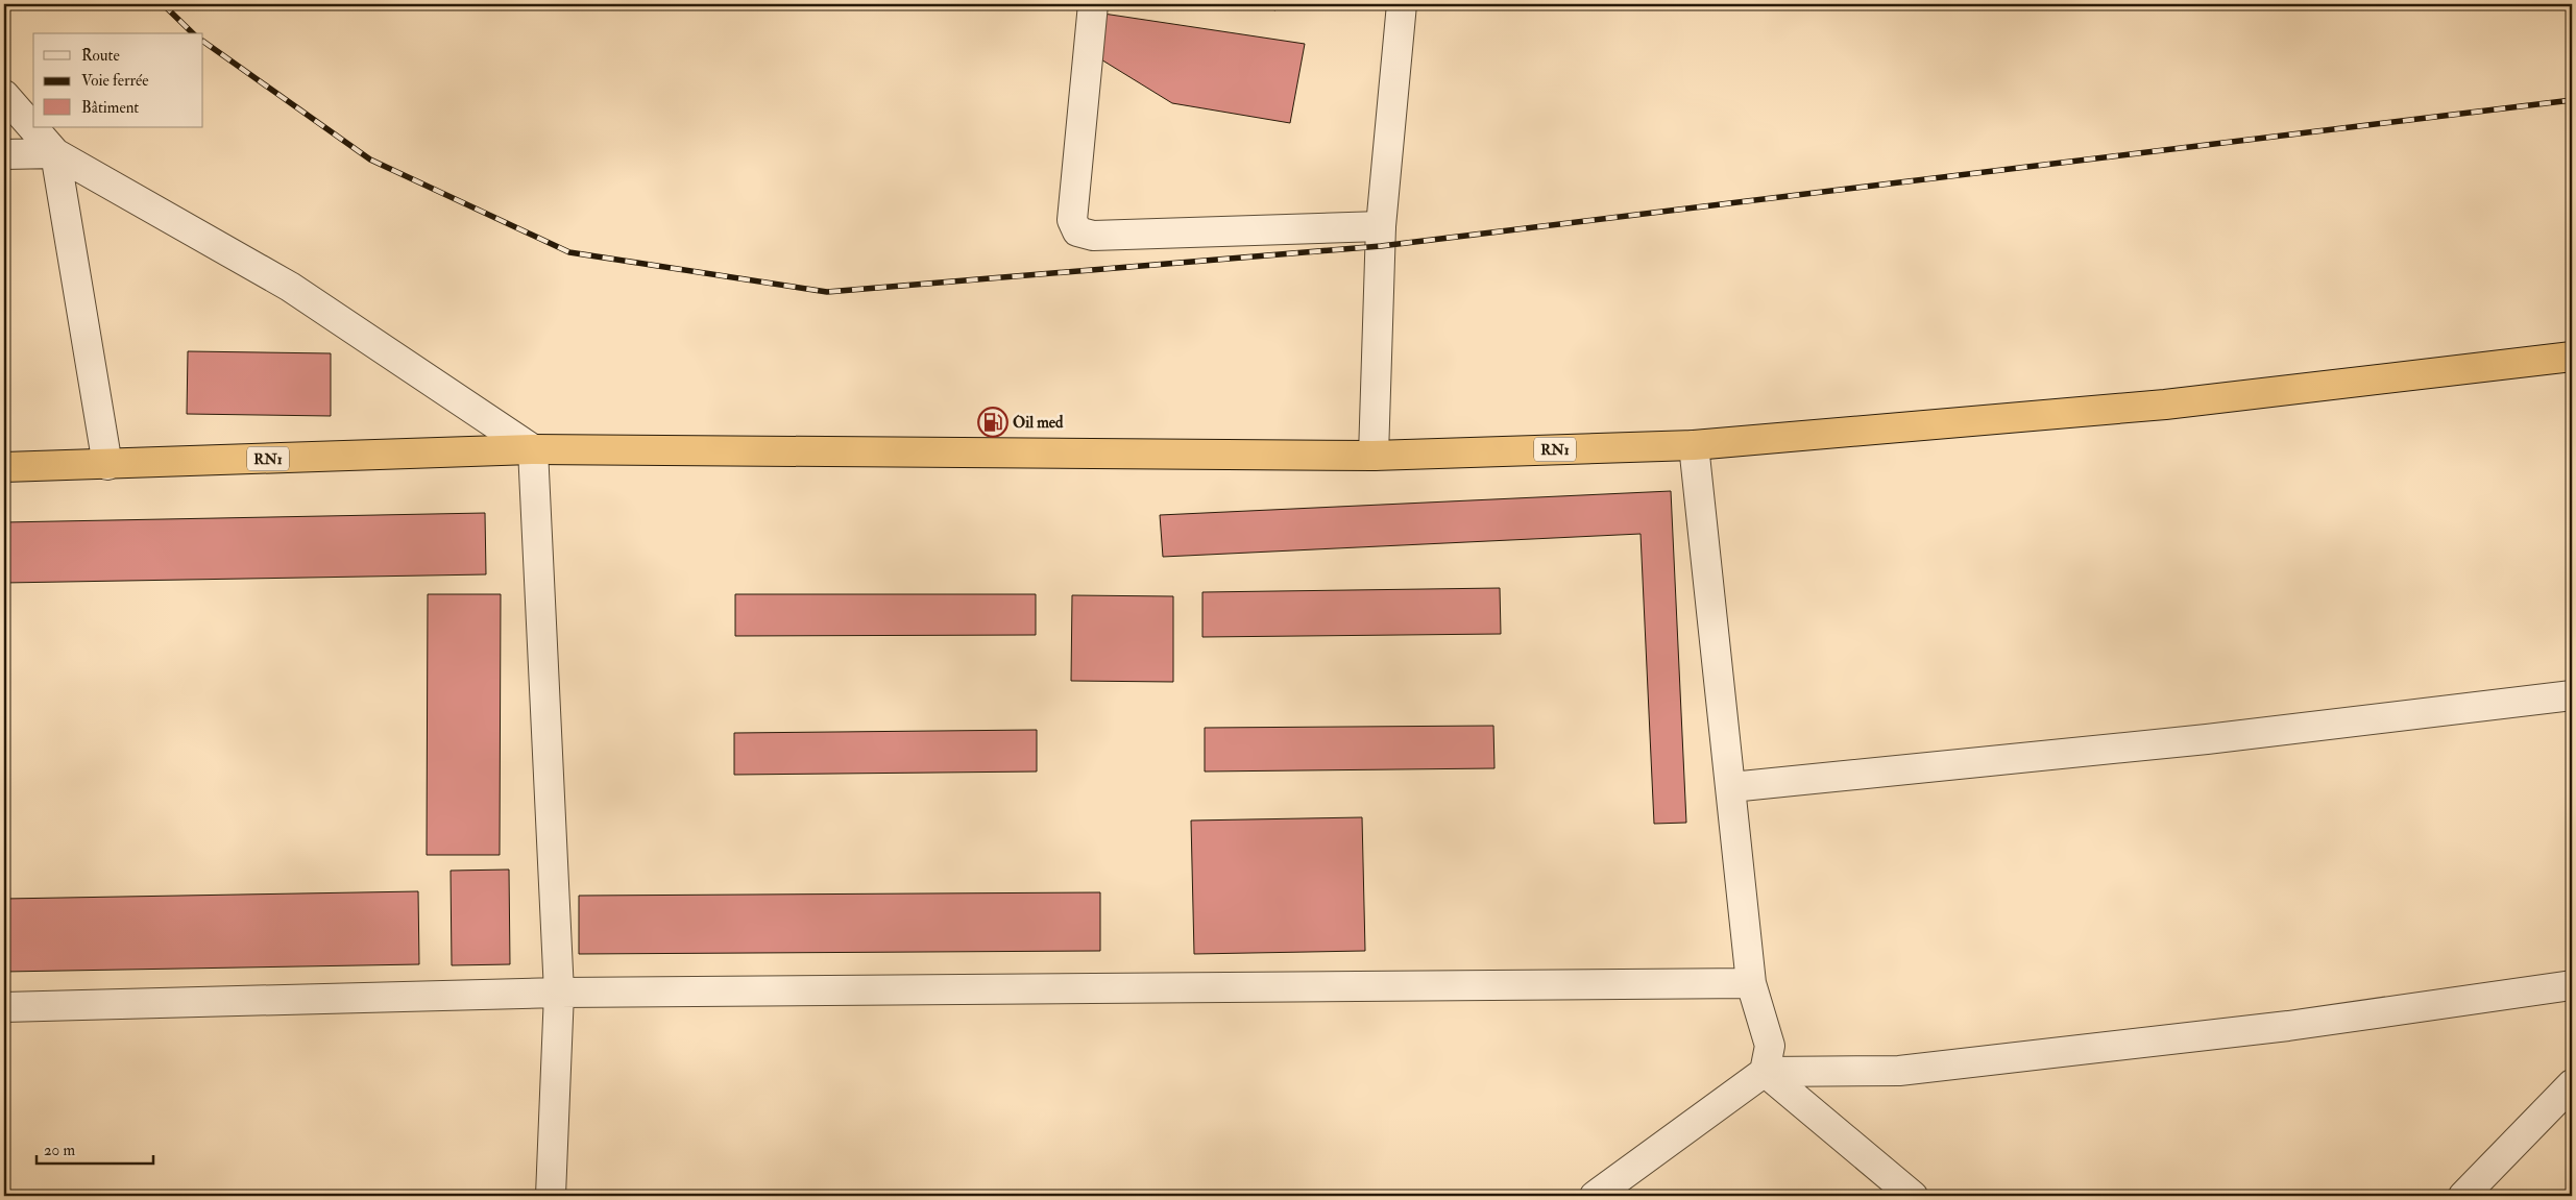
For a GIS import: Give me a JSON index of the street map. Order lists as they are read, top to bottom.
{
  "streets": {
    "highway": ["RN1"]
  },
  "places": {
    "fuel station": ["Oil med"]
  },
  "legend": ["Route", "Voie ferrée", "Bâtiment"],
  "scale_bar": "20 m"
}
